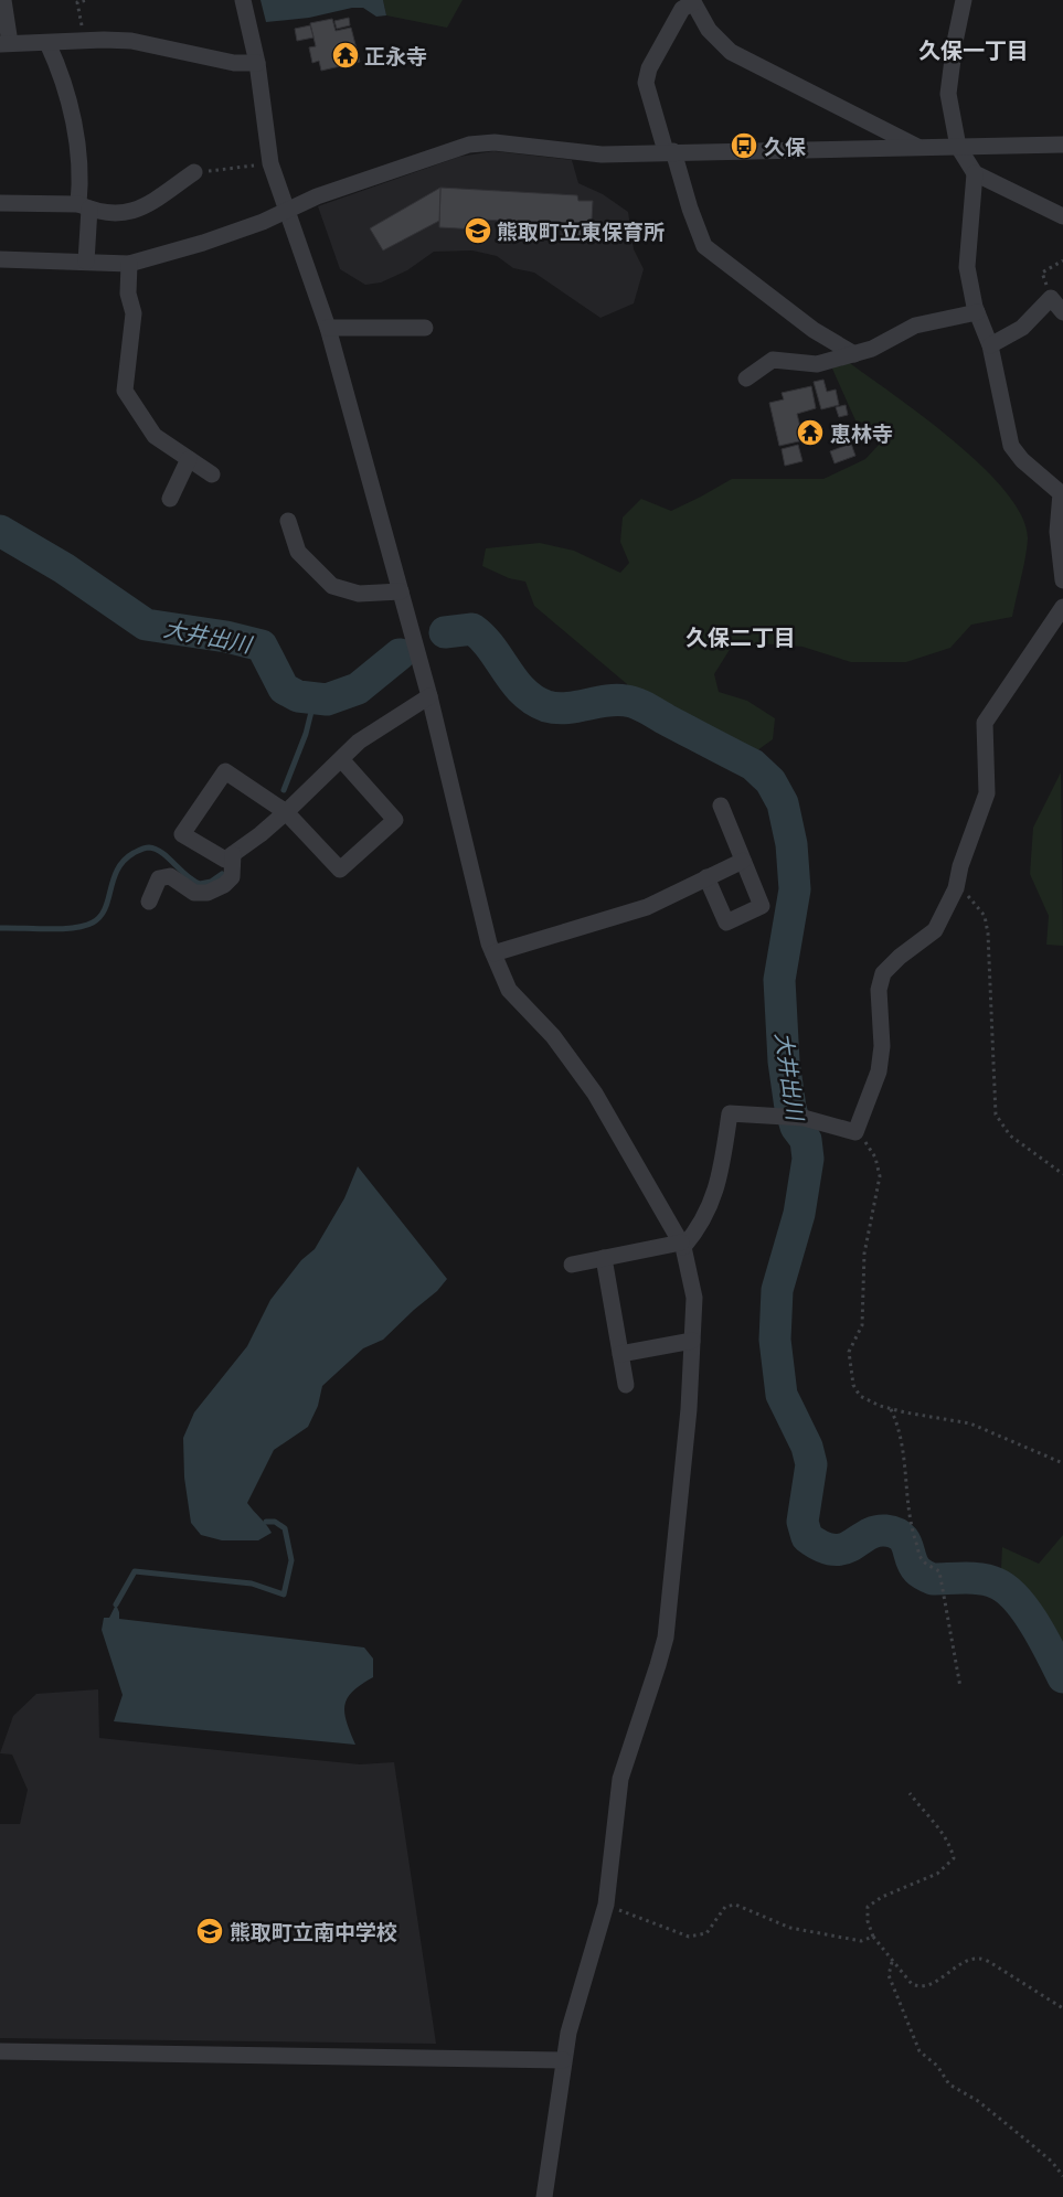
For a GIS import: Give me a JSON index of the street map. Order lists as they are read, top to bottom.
{
  "districts": ["久保一丁目", "久保二丁目"],
  "water": ["大井出川"],
  "places": {
    "temple": ["正永寺", "恵林寺"],
    "bus stop": ["久保"],
    "school or university": ["熊取町立東保育所", "熊取町立南中学校"]
  }
}
